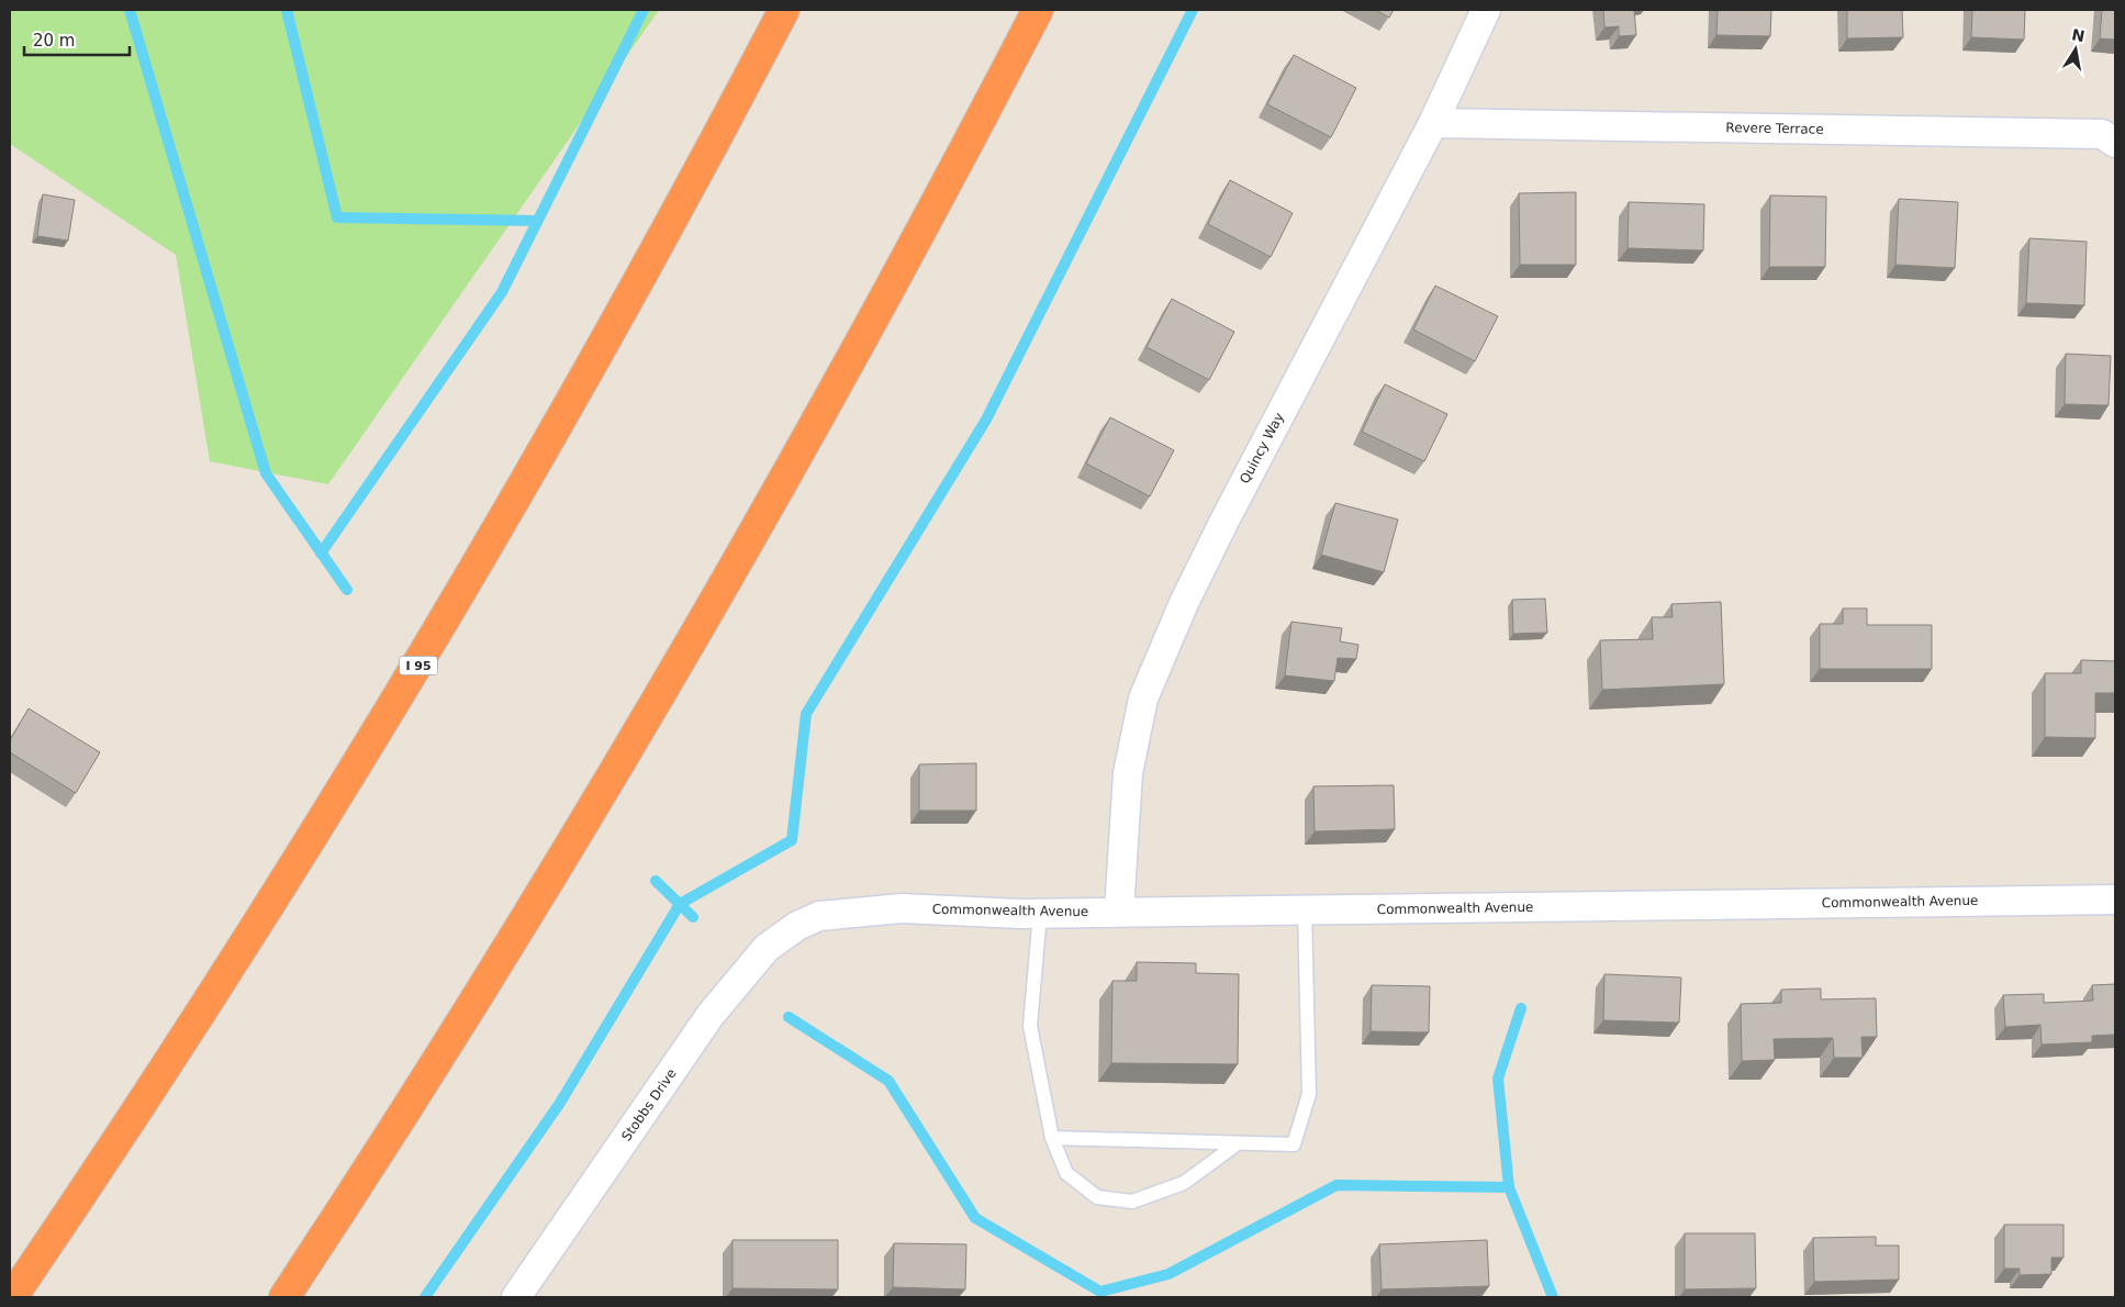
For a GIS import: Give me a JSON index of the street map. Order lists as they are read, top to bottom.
{
  "streets": {
    "highway": ["I 95"],
    "street": [
      "Revere Terrace",
      "Quincy Way",
      "Commonwealth Avenue",
      "Stobbs Drive"
    ]
  },
  "crossings": [
    ["Revere Terrace", "Quincy Way"],
    ["Quincy Way", "Commonwealth Avenue"],
    ["Commonwealth Avenue", "Stobbs Drive"]
  ],
  "scale_bar": "20 m",
  "north": "top"
}
